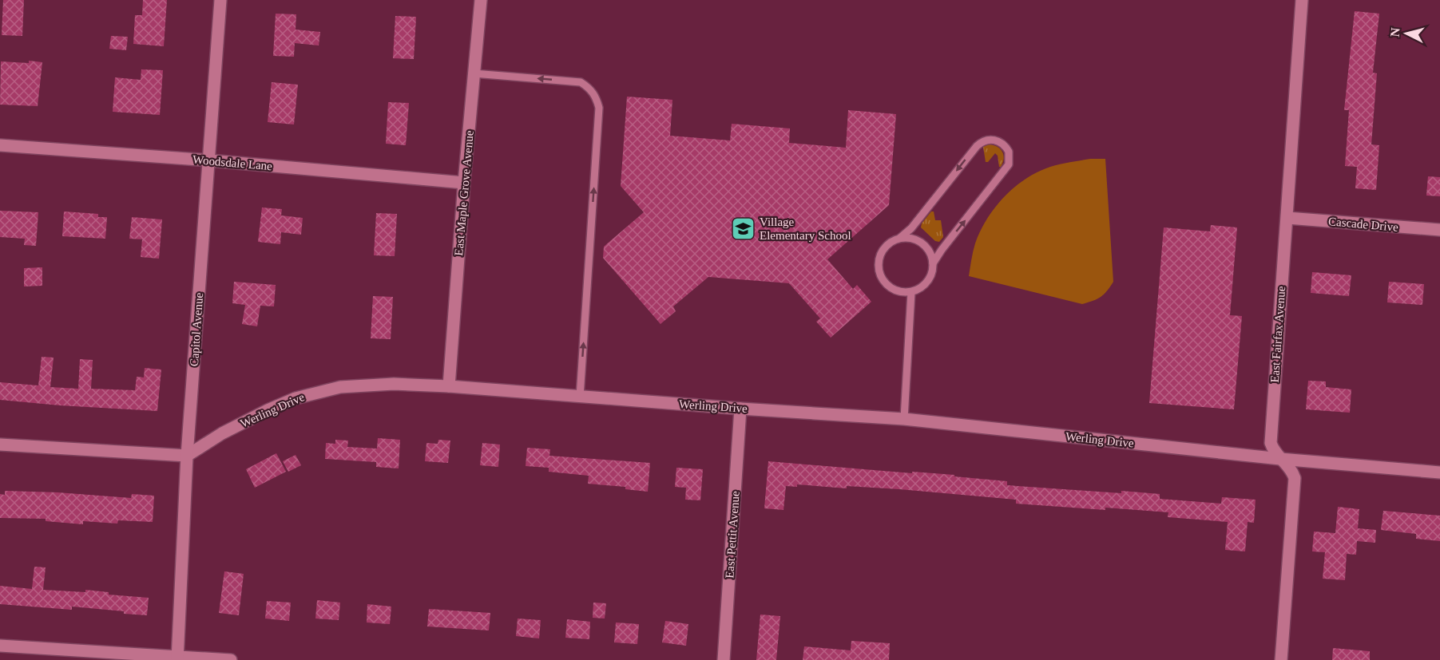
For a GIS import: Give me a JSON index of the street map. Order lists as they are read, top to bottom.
{
  "streets": {
    "street": [
      "Woodsdale Lane",
      "East Maple Grove Avenue",
      "Cascade Drive",
      "Capitol Avenue",
      "East Fairfax Avenue",
      "Werling Drive",
      "East Pettit Avenue"
    ]
  },
  "crossings": [
    ["Woodsdale Lane", "East Maple Grove Avenue"],
    ["Woodsdale Lane", "Capitol Avenue"],
    ["East Maple Grove Avenue", "Werling Drive"],
    ["Cascade Drive", "East Fairfax Avenue"],
    ["Capitol Avenue", "Werling Drive"],
    ["East Fairfax Avenue", "Werling Drive"],
    ["Werling Drive", "East Pettit Avenue"]
  ],
  "places": {
    "school or university": ["Village Elementary School"]
  },
  "north": "left"
}
